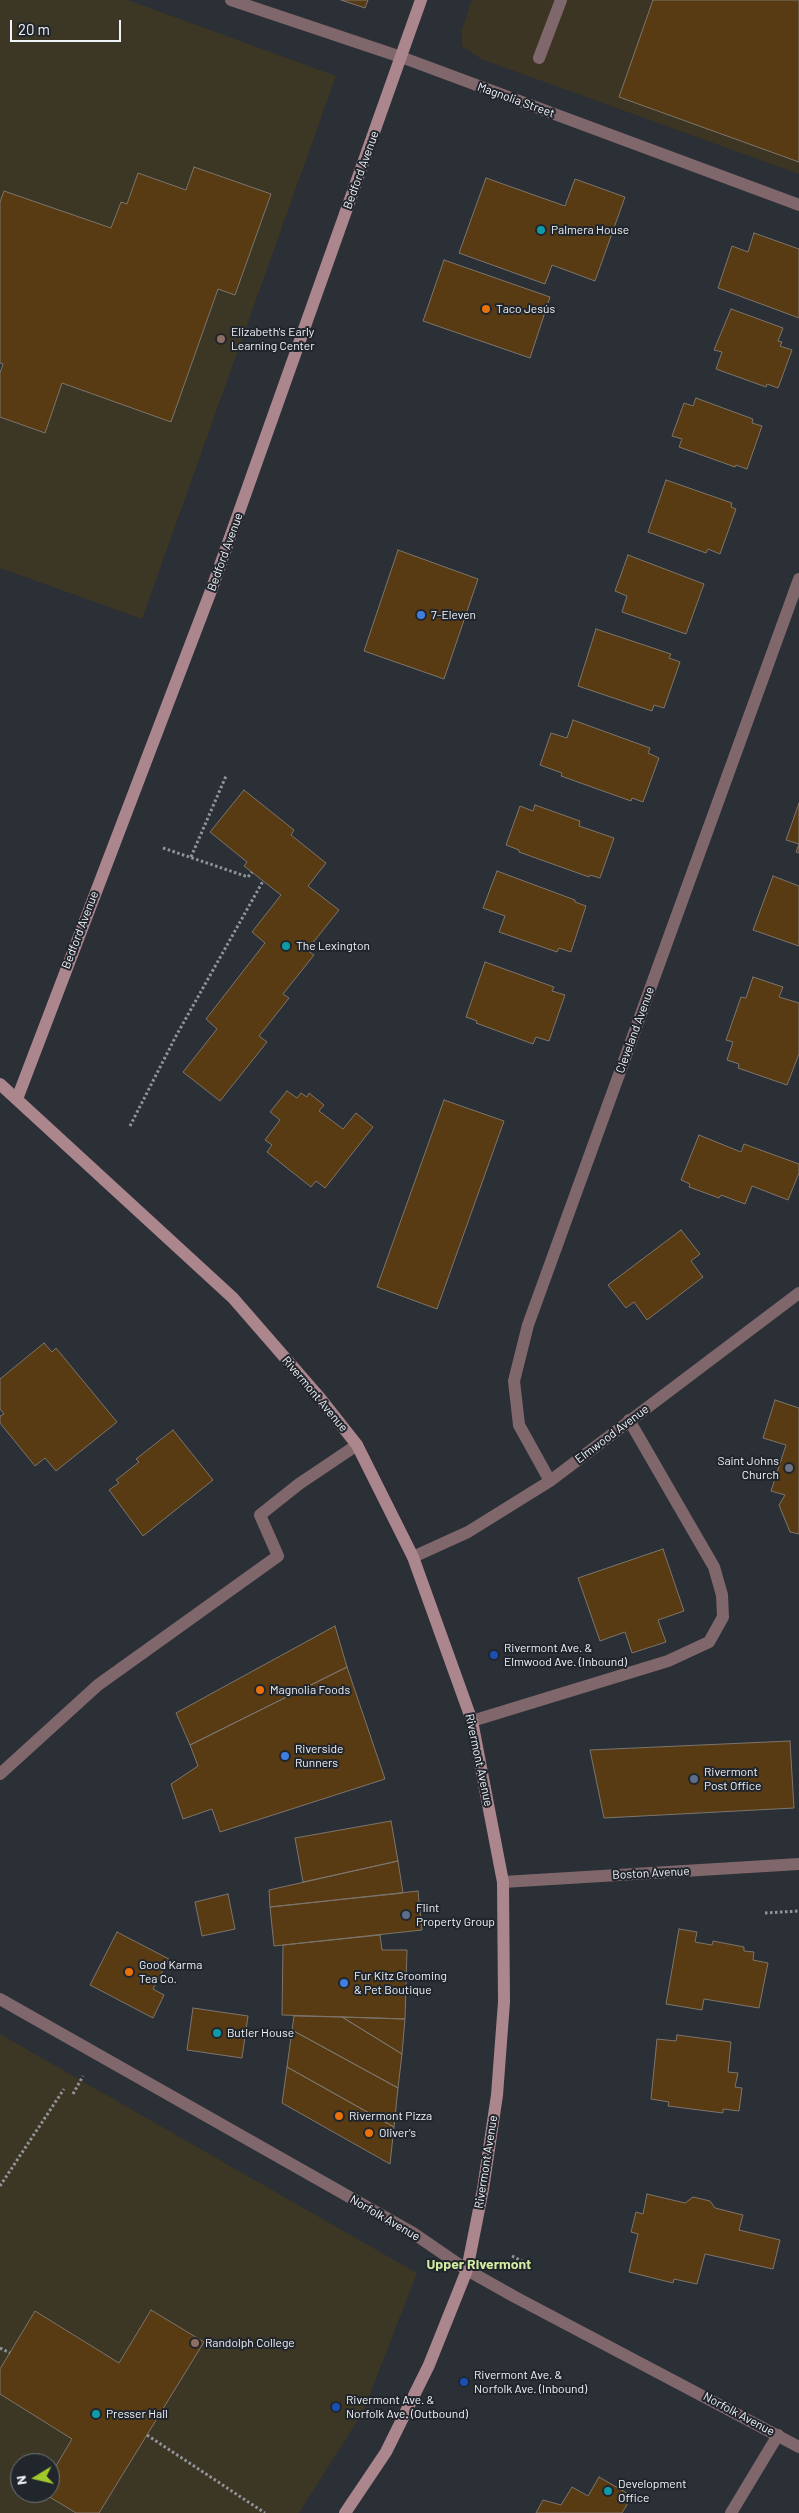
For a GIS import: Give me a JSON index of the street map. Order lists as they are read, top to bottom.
{
  "streets": {
    "main road": ["Bedford Avenue", "Rivermont Avenue"],
    "street": [
      "Magnolia Street",
      "Cleveland Avenue",
      "Elmwood Avenue",
      "Boston Avenue",
      "Norfolk Avenue"
    ]
  },
  "crossings": [
    ["Magnolia Street", "Bedford Avenue"],
    ["Bedford Avenue", "Rivermont Avenue"],
    ["Cleveland Avenue", "Elmwood Avenue"],
    ["Rivermont Avenue", "Elmwood Avenue"],
    ["Rivermont Avenue", "Boston Avenue"],
    ["Rivermont Avenue", "Norfolk Avenue"]
  ],
  "districts": ["Upper Rivermont"],
  "places": [
    "Palmera House",
    "Taco Jesús",
    "Elizabeth's Early Learning Center",
    "7-Eleven",
    "The Lexington",
    "Saint Johns Church",
    "Rivermont Ave. & Elmwood Ave. (Inbound)",
    "Magnolia Foods",
    "Riverside Runners",
    "Rivermont Post Office",
    "Flint Property Group",
    "Good Karma Tea Co.",
    "Fur Kitz Grooming & Pet Boutique",
    "Butler House",
    "Rivermont Pizza",
    "Oliver's",
    "Randolph College",
    "Rivermont Ave. & Norfolk Ave. (Inbound)",
    "Rivermont Ave. & Norfolk Ave. (Outbound)",
    "Presser Hall",
    "Development Office"
  ],
  "scale_bar": "20 m",
  "north": "left"
}
